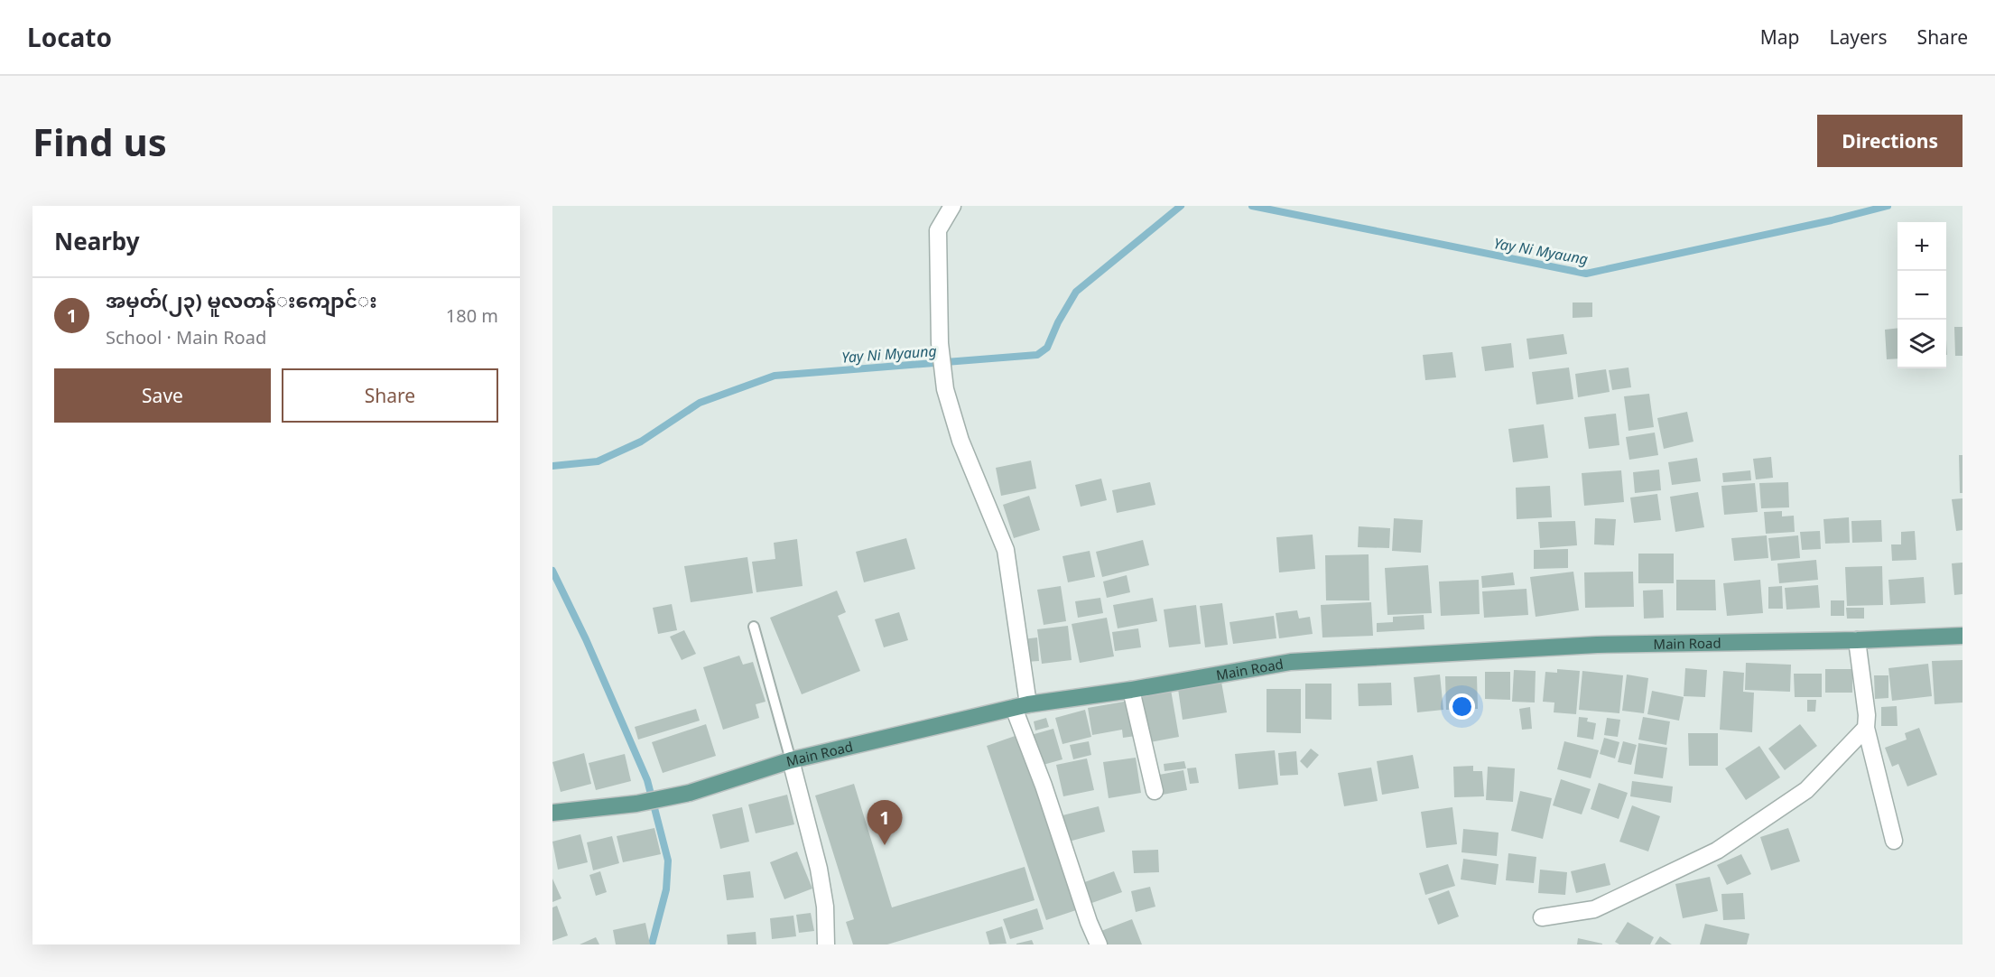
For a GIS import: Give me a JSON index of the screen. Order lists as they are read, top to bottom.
{
  "streets": {
    "main road": ["Main Road"]
  },
  "water": ["Yay Ni Myaung"],
  "page": {
    "header": "Locato",
    "nav": ["Map", "Layers", "Share"],
    "buttons": [
      "Directions",
      ["Save", "Share"]
    ],
    "title": "Find us",
    "heading": "Nearby",
    "map_buttons": ["+", "−"],
    "list": [
      {
        "mark": "1",
        "name": "အမှတ်(၂၃) မူလတန်‌း‌ကျောင်‌း",
        "note": "School · Main Road",
        "value": "180 m"
      }
    ],
    "pins": "1"
  }
}
